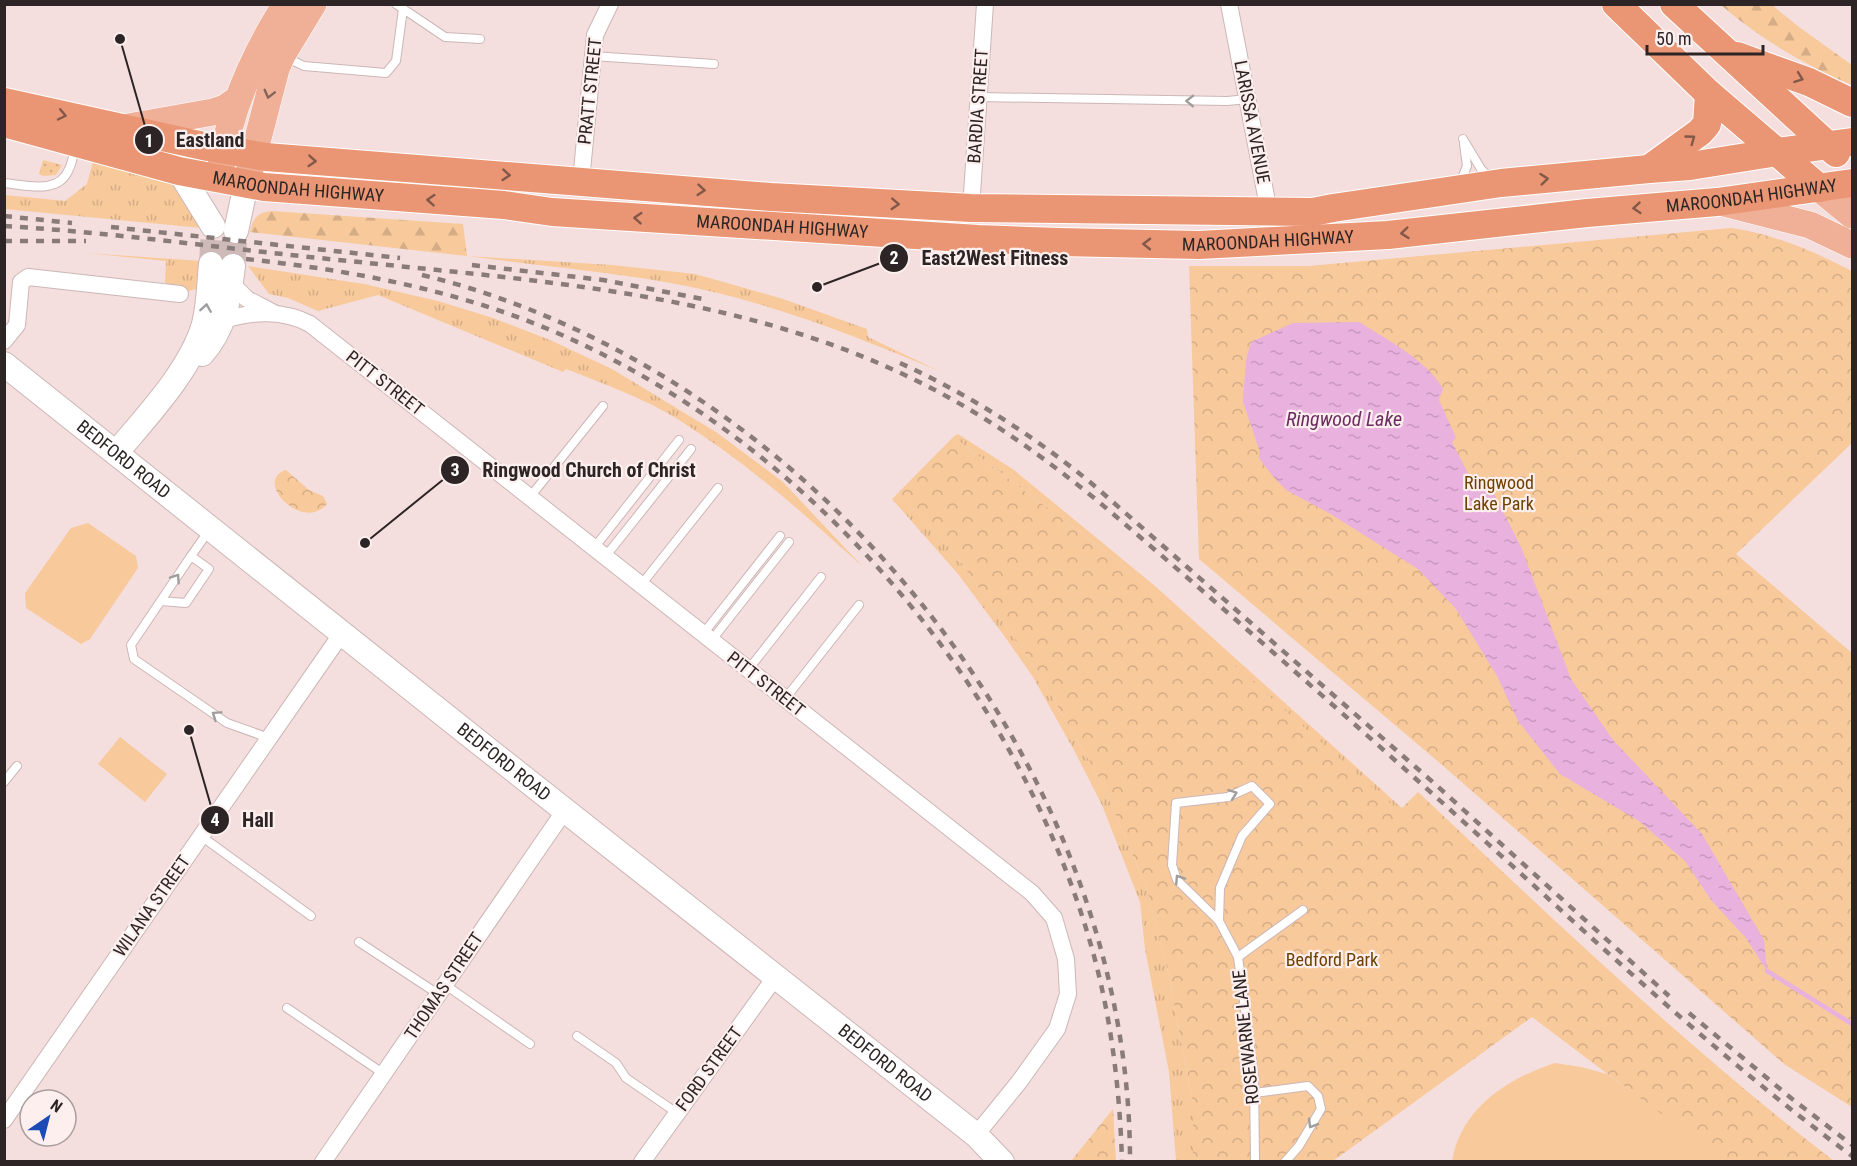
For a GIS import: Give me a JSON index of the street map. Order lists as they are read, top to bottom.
{
  "streets": {
    "highway": ["MAROONDAH HIGHWAY"],
    "main road": ["BEDFORD ROAD"],
    "street": [
      "PRATT STREET",
      "BARDIA STREET",
      "LARISSA AVENUE",
      "PITT STREET",
      "WILANA STREET",
      "THOMAS STREET",
      "FORD STREET"
    ],
    "lane": ["ROSEWARNE LANE"]
  },
  "crossings": [
    ["PRATT STREET", "MAROONDAH HIGHWAY"],
    ["BARDIA STREET", "MAROONDAH HIGHWAY"],
    ["LARISSA AVENUE", "MAROONDAH HIGHWAY"],
    ["PITT STREET", "BEDFORD ROAD"],
    ["BEDFORD ROAD", "WILANA STREET"],
    ["BEDFORD ROAD", "THOMAS STREET"],
    ["BEDFORD ROAD", "FORD STREET"]
  ],
  "water": ["Ringwood Lake"],
  "parks": ["Ringwood Lake Park", "Bedford Park"],
  "places": [
    "Eastland",
    "East2West Fitness",
    "Ringwood Church of Christ",
    "Hall"
  ],
  "scale_bar": "50 m",
  "north": "top right"
}
